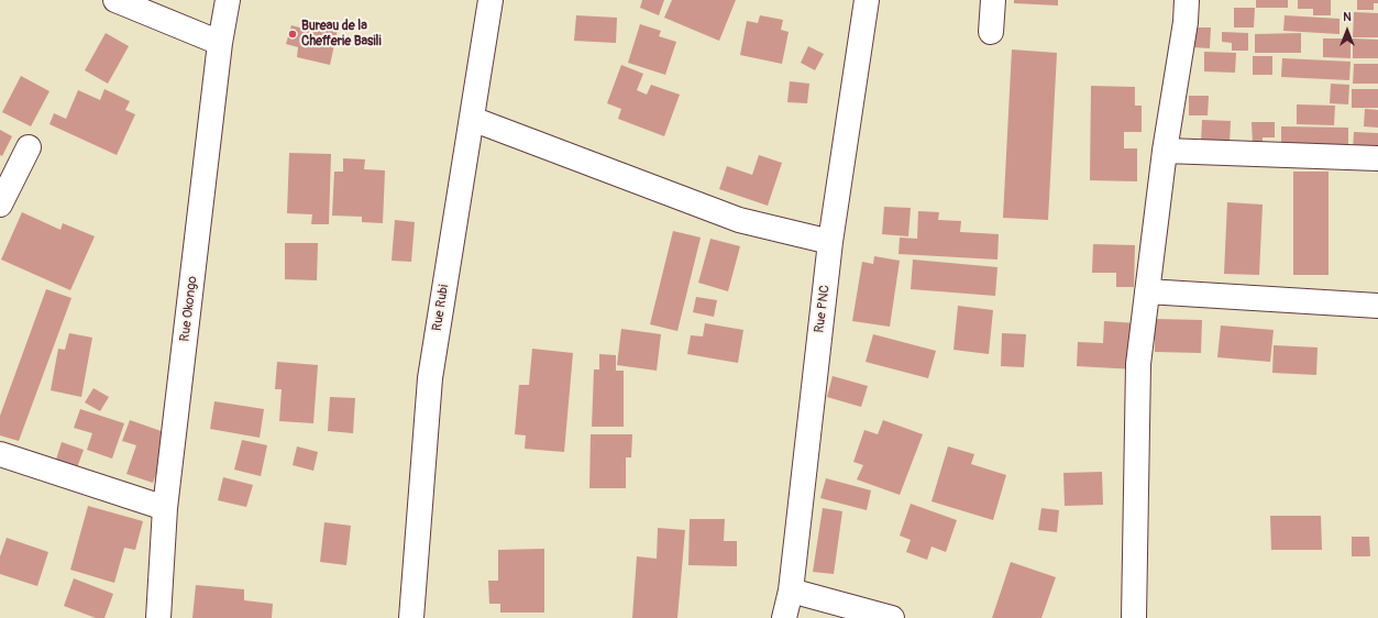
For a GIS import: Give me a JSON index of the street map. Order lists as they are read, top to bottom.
{
  "streets": {
    "street": ["Rue Rubi", "Rue Okongo", "Rue PNC"]
  },
  "places": ["Bureau de la Chefferie Basili"],
  "north": "top"
}
